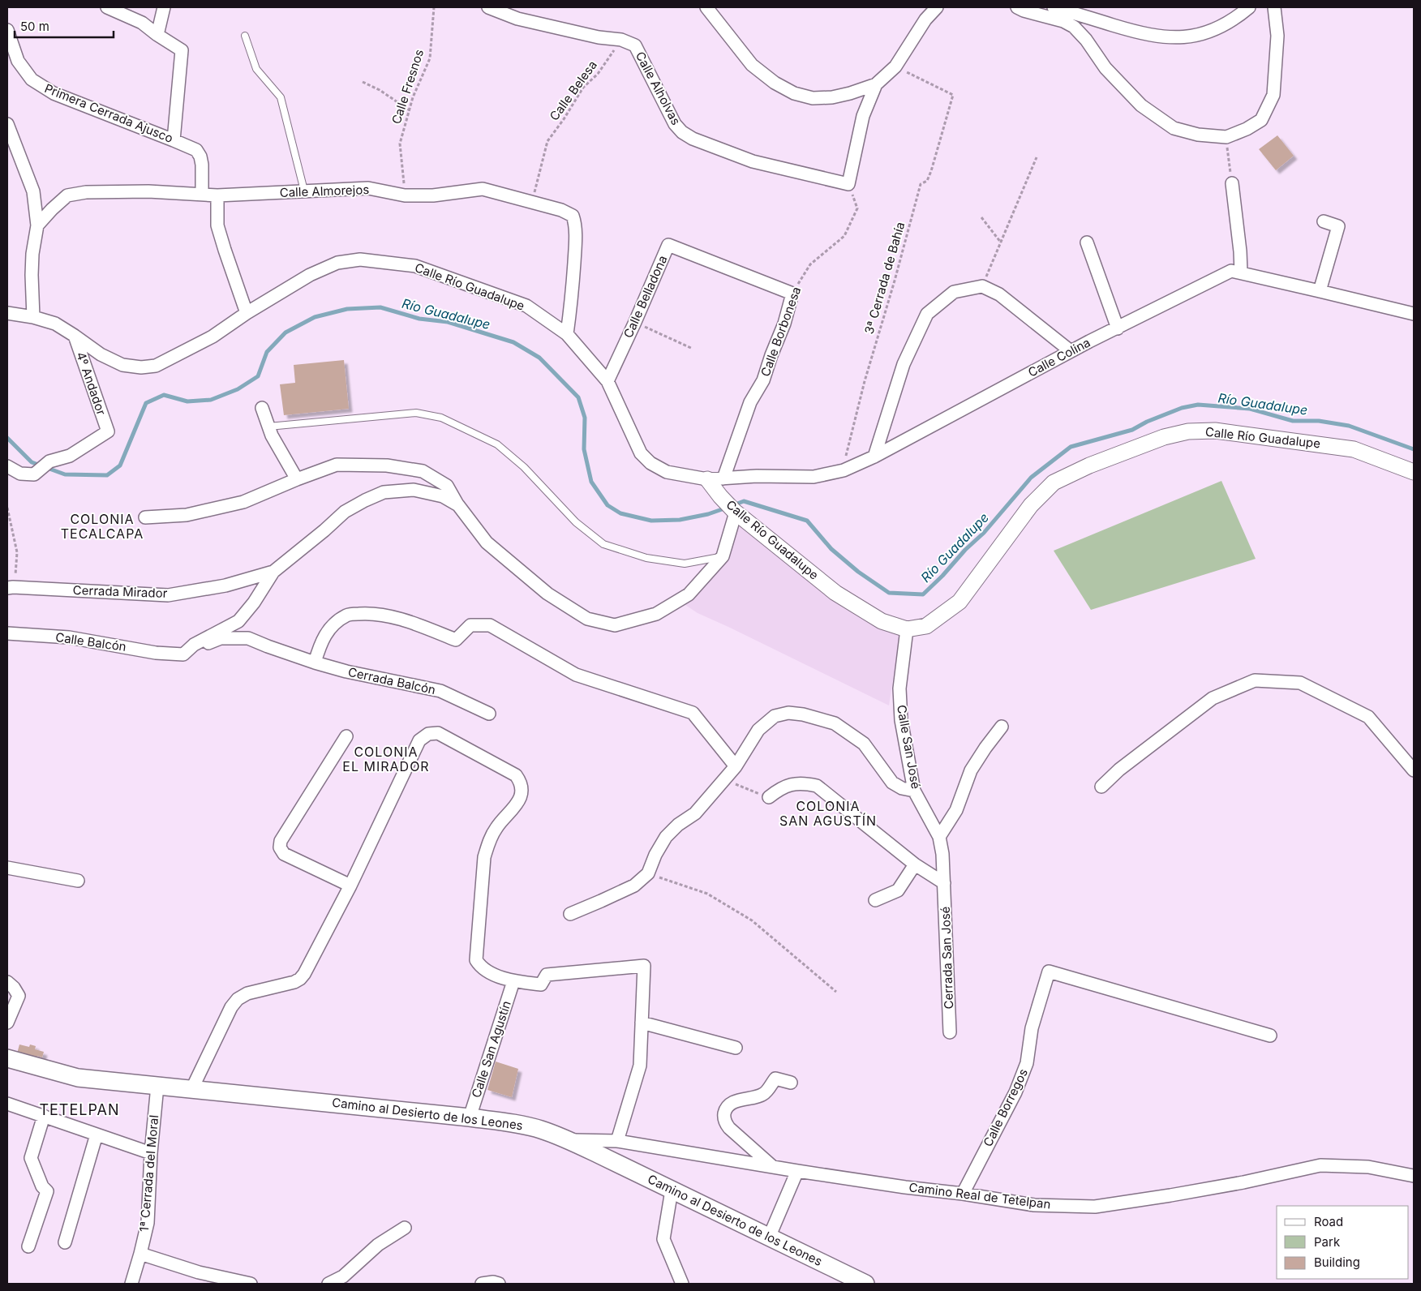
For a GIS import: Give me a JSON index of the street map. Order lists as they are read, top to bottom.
{
  "streets": {
    "main road": ["Camino al Desierto de los Leones"],
    "street": [
      "Calle Alholvas",
      "Primera Cerrada Ajusco",
      "Calle Almorejos",
      "Calle Río Guadalupe",
      "Calle Belladona",
      "Calle Borbonesa",
      "Calle Colina",
      "4º Andador",
      "Cerrada Mirador",
      "Calle Balcón",
      "Cerrada Balcón",
      "Calle San José",
      "Cerrada San José",
      "Calle San Agustín",
      "Calle Borregos",
      "1ª Cerrada del Moral",
      "Camino Real de Tetelpan"
    ],
    "path": ["Calle Fresnos", "Calle Belesa", "3ª Cerrada de Bahía"]
  },
  "crossings": [
    ["Calle Fresnos", "Calle Almorejos"],
    ["Calle Alholvas", "Calle Belesa"],
    ["Calle Alholvas", "Calle Borbonesa"],
    ["Calle Belesa", "Calle Almorejos"],
    ["Primera Cerrada Ajusco", "Calle Almorejos"],
    ["Calle Almorejos", "Calle Río Guadalupe"],
    ["3ª Cerrada de Bahía", "Calle Colina"],
    ["Calle Río Guadalupe", "Calle Belladona"],
    ["Calle Río Guadalupe", "Calle Colina"],
    ["Calle Río Guadalupe", "4º Andador"],
    ["Calle Río Guadalupe", "Calle San José"],
    ["Calle Belladona", "Calle Borbonesa"],
    ["Calle Borbonesa", "Calle Colina"],
    ["Calle Balcón", "Cerrada Balcón"],
    ["Calle San José", "Cerrada San José"],
    ["Calle San Agustín", "Camino al Desierto de los Leones"],
    ["Calle Borregos", "Camino Real de Tetelpan"],
    ["Camino al Desierto de los Leones", "1ª Cerrada del Moral"],
    ["Camino al Desierto de los Leones", "Camino Real de Tetelpan"]
  ],
  "districts": [
    "COLONIA TECALCAPA",
    "COLONIA EL MIRADOR",
    "COLONIA SAN AGUSTÍN",
    "TETELPAN"
  ],
  "water": ["Río Guadalupe"],
  "legend": ["Road", "Park", "Building"],
  "scale_bar": "50 m"
}
